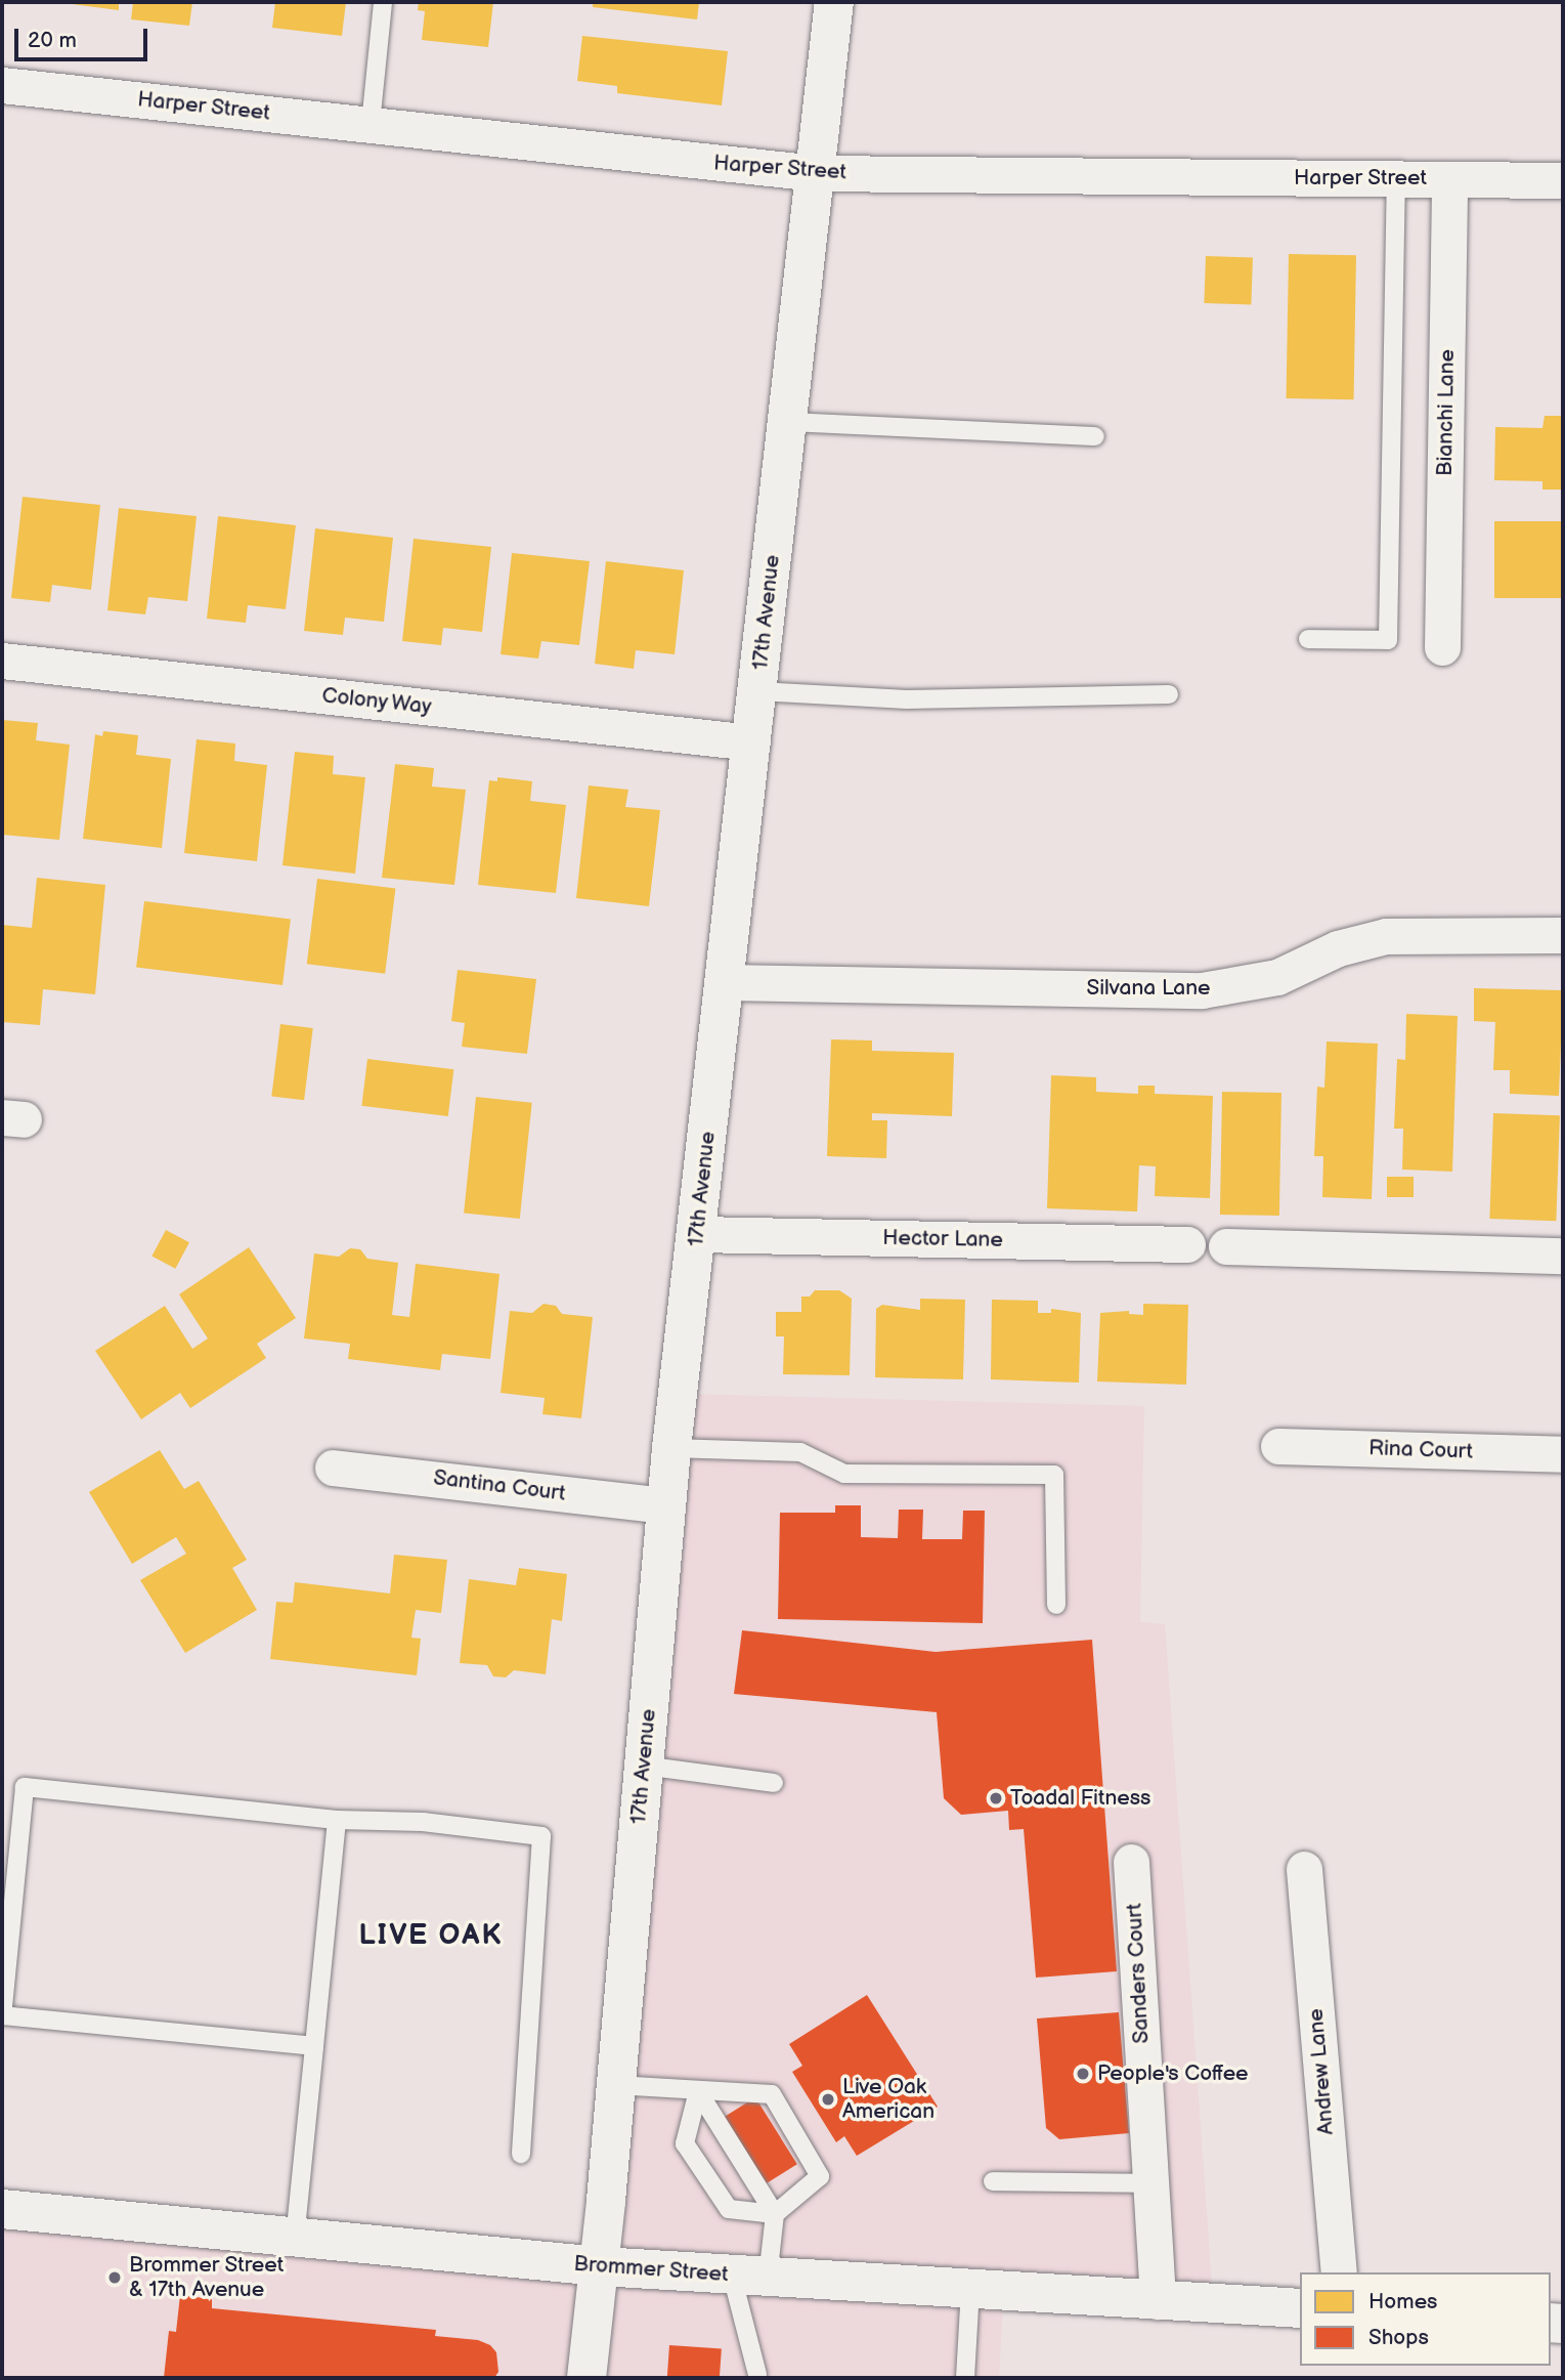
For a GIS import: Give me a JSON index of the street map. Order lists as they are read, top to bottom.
{
  "streets": {
    "main road": ["17th Avenue", "Brommer Street"],
    "street": [
      "Harper Street",
      "Bianchi Lane",
      "Colony Way",
      "Silvana Lane",
      "Hector Lane",
      "Rina Court",
      "Santina Court",
      "Sanders Court",
      "Andrew Lane"
    ]
  },
  "crossings": [
    ["Harper Street", "Bianchi Lane"],
    ["Harper Street", "17th Avenue"],
    ["17th Avenue", "Colony Way"],
    ["17th Avenue", "Silvana Lane"],
    ["17th Avenue", "Hector Lane"],
    ["17th Avenue", "Santina Court"],
    ["17th Avenue", "Brommer Street"],
    ["Sanders Court", "Brommer Street"]
  ],
  "districts": ["LIVE OAK"],
  "places": [
    "Toadal Fitness",
    "People's Coffee",
    "Live Oak American",
    "Brommer Street & 17th Avenue"
  ],
  "legend": ["Homes", "Shops"],
  "scale_bar": "20 m"
}
